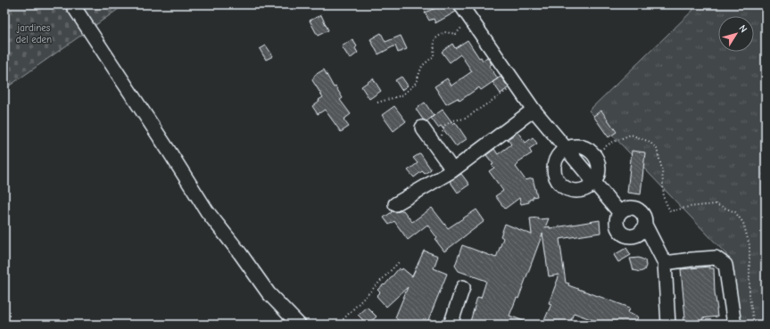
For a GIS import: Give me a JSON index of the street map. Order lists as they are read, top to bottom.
{
  "parks": ["jardines del eden"],
  "north": "top right"
}
